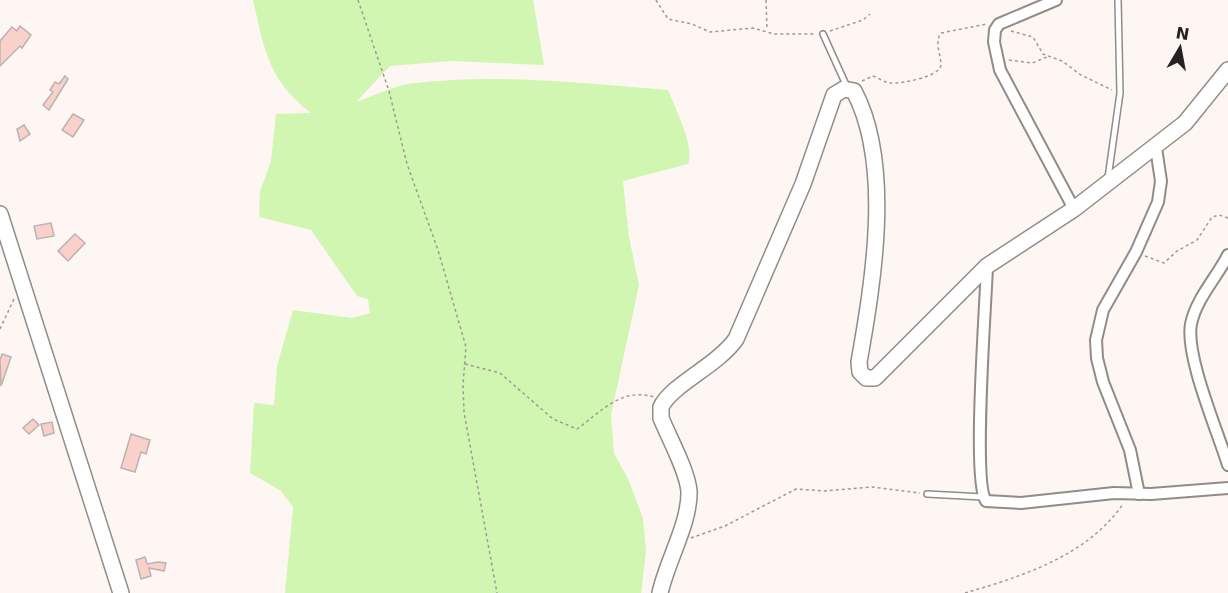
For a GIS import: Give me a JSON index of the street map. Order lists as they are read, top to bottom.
{
  "north": "top"
}
